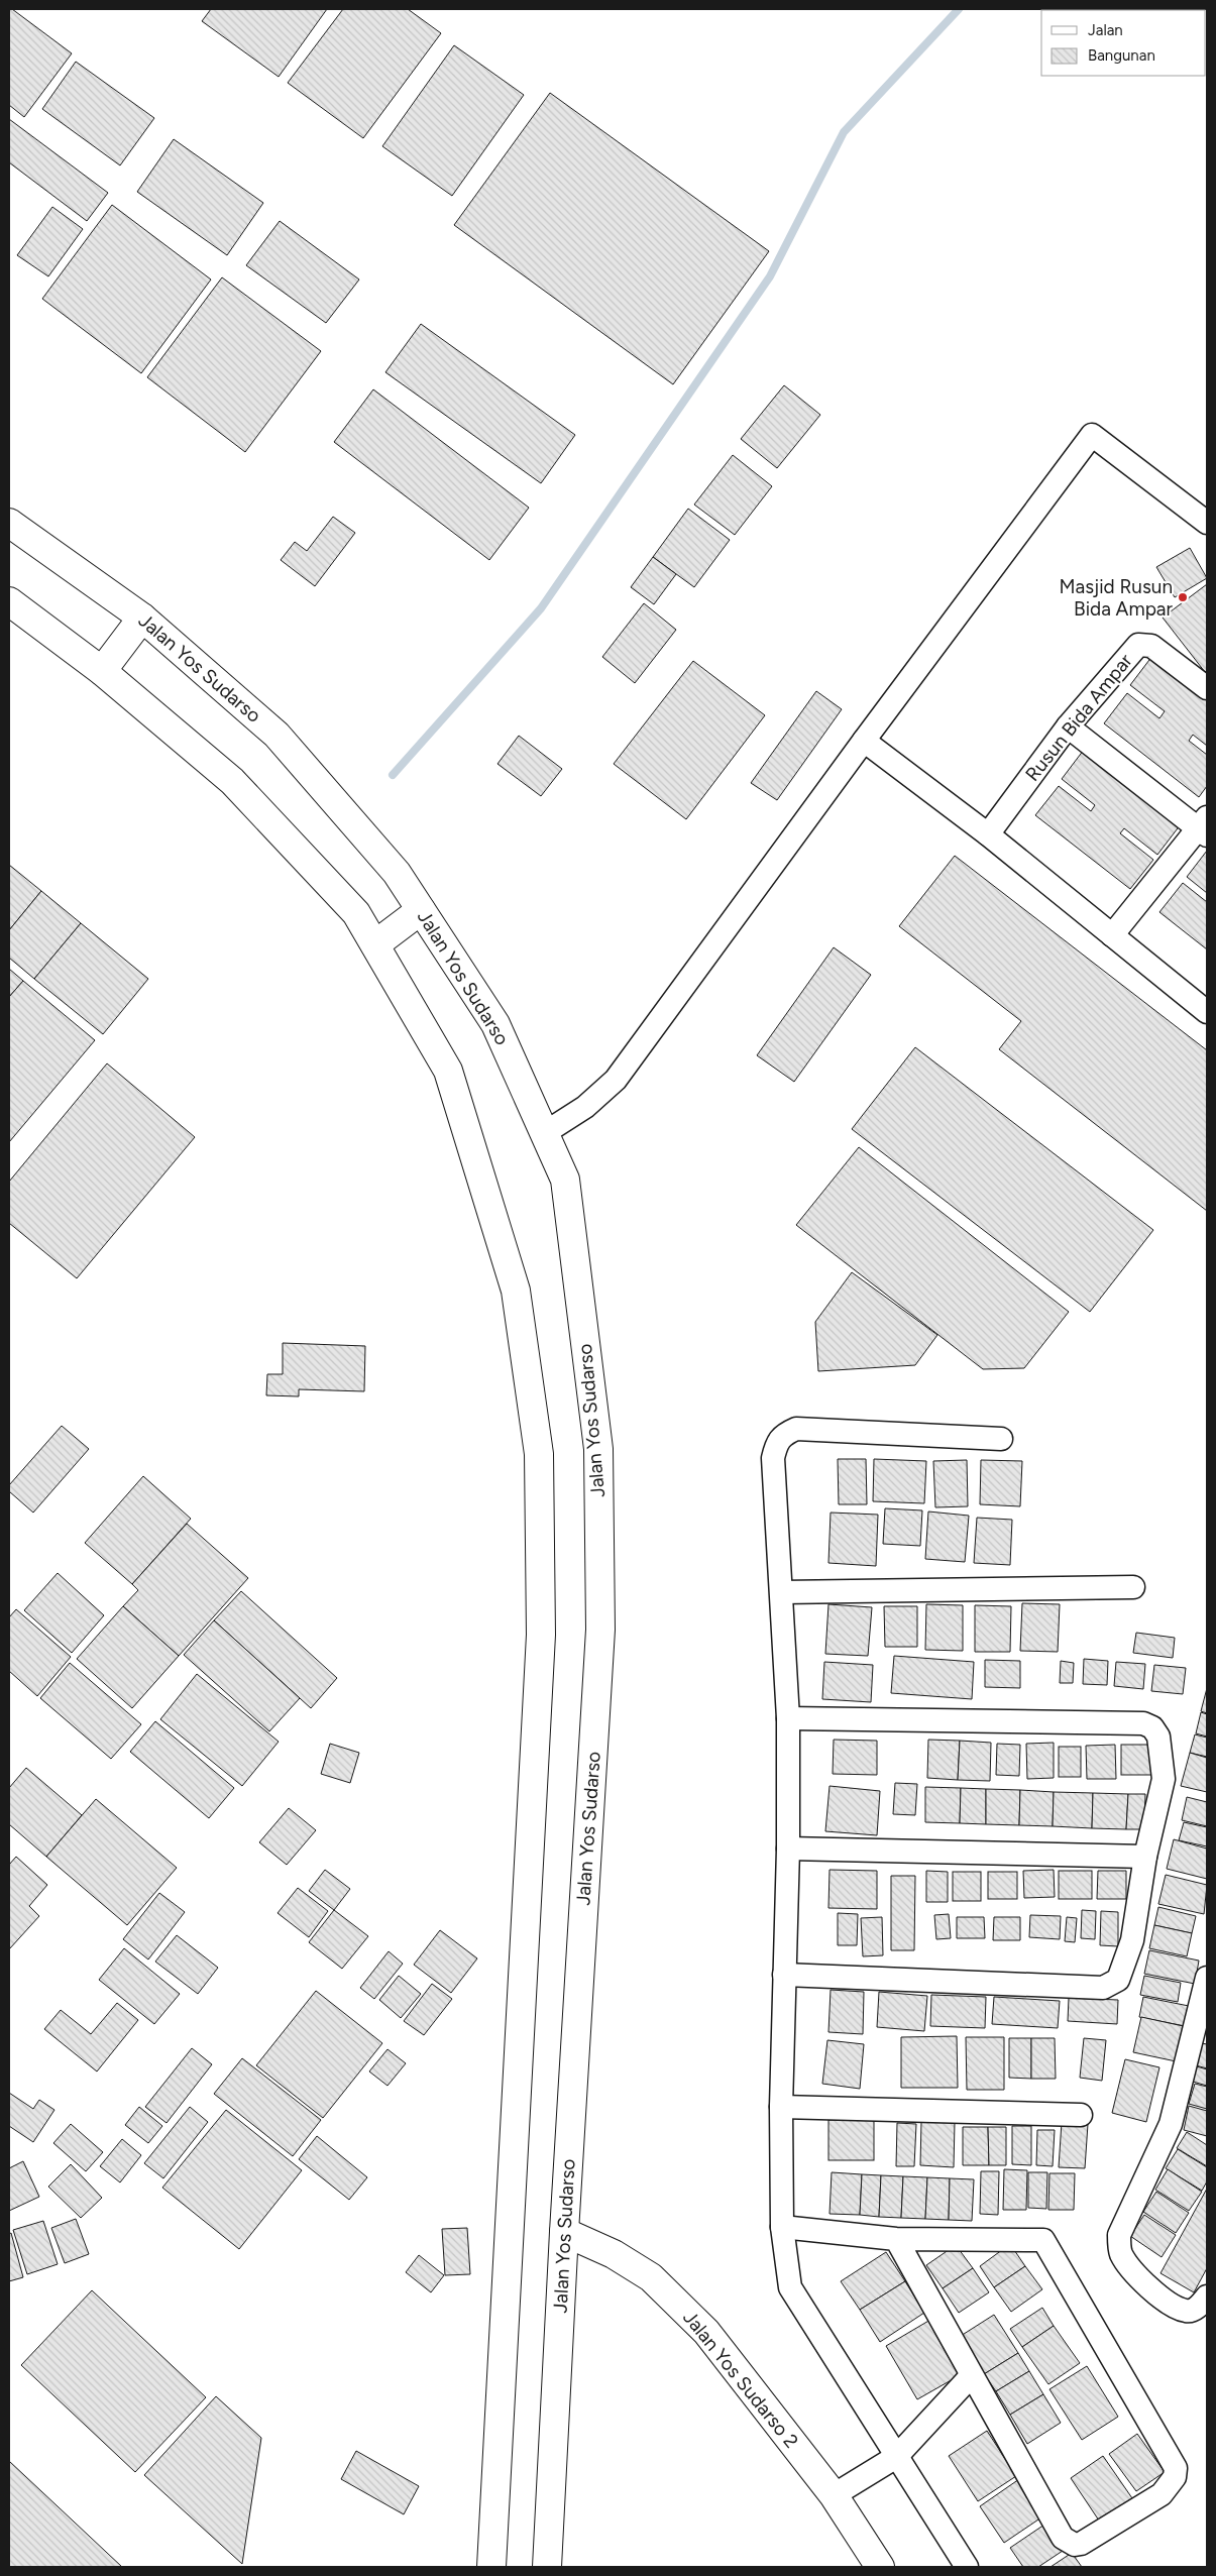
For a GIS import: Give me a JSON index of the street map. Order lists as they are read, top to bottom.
{
  "streets": {
    "main road": ["Jalan Yos Sudarso", "Jalan Yos Sudarso 2"],
    "street": ["Rusun Bida Ampar"]
  },
  "crossings": [
    ["Jalan Yos Sudarso", "Jalan Yos Sudarso 2"]
  ],
  "places": ["Masjid Rusun Bida Ampar"],
  "legend": ["Jalan", "Bangunan"]
}
